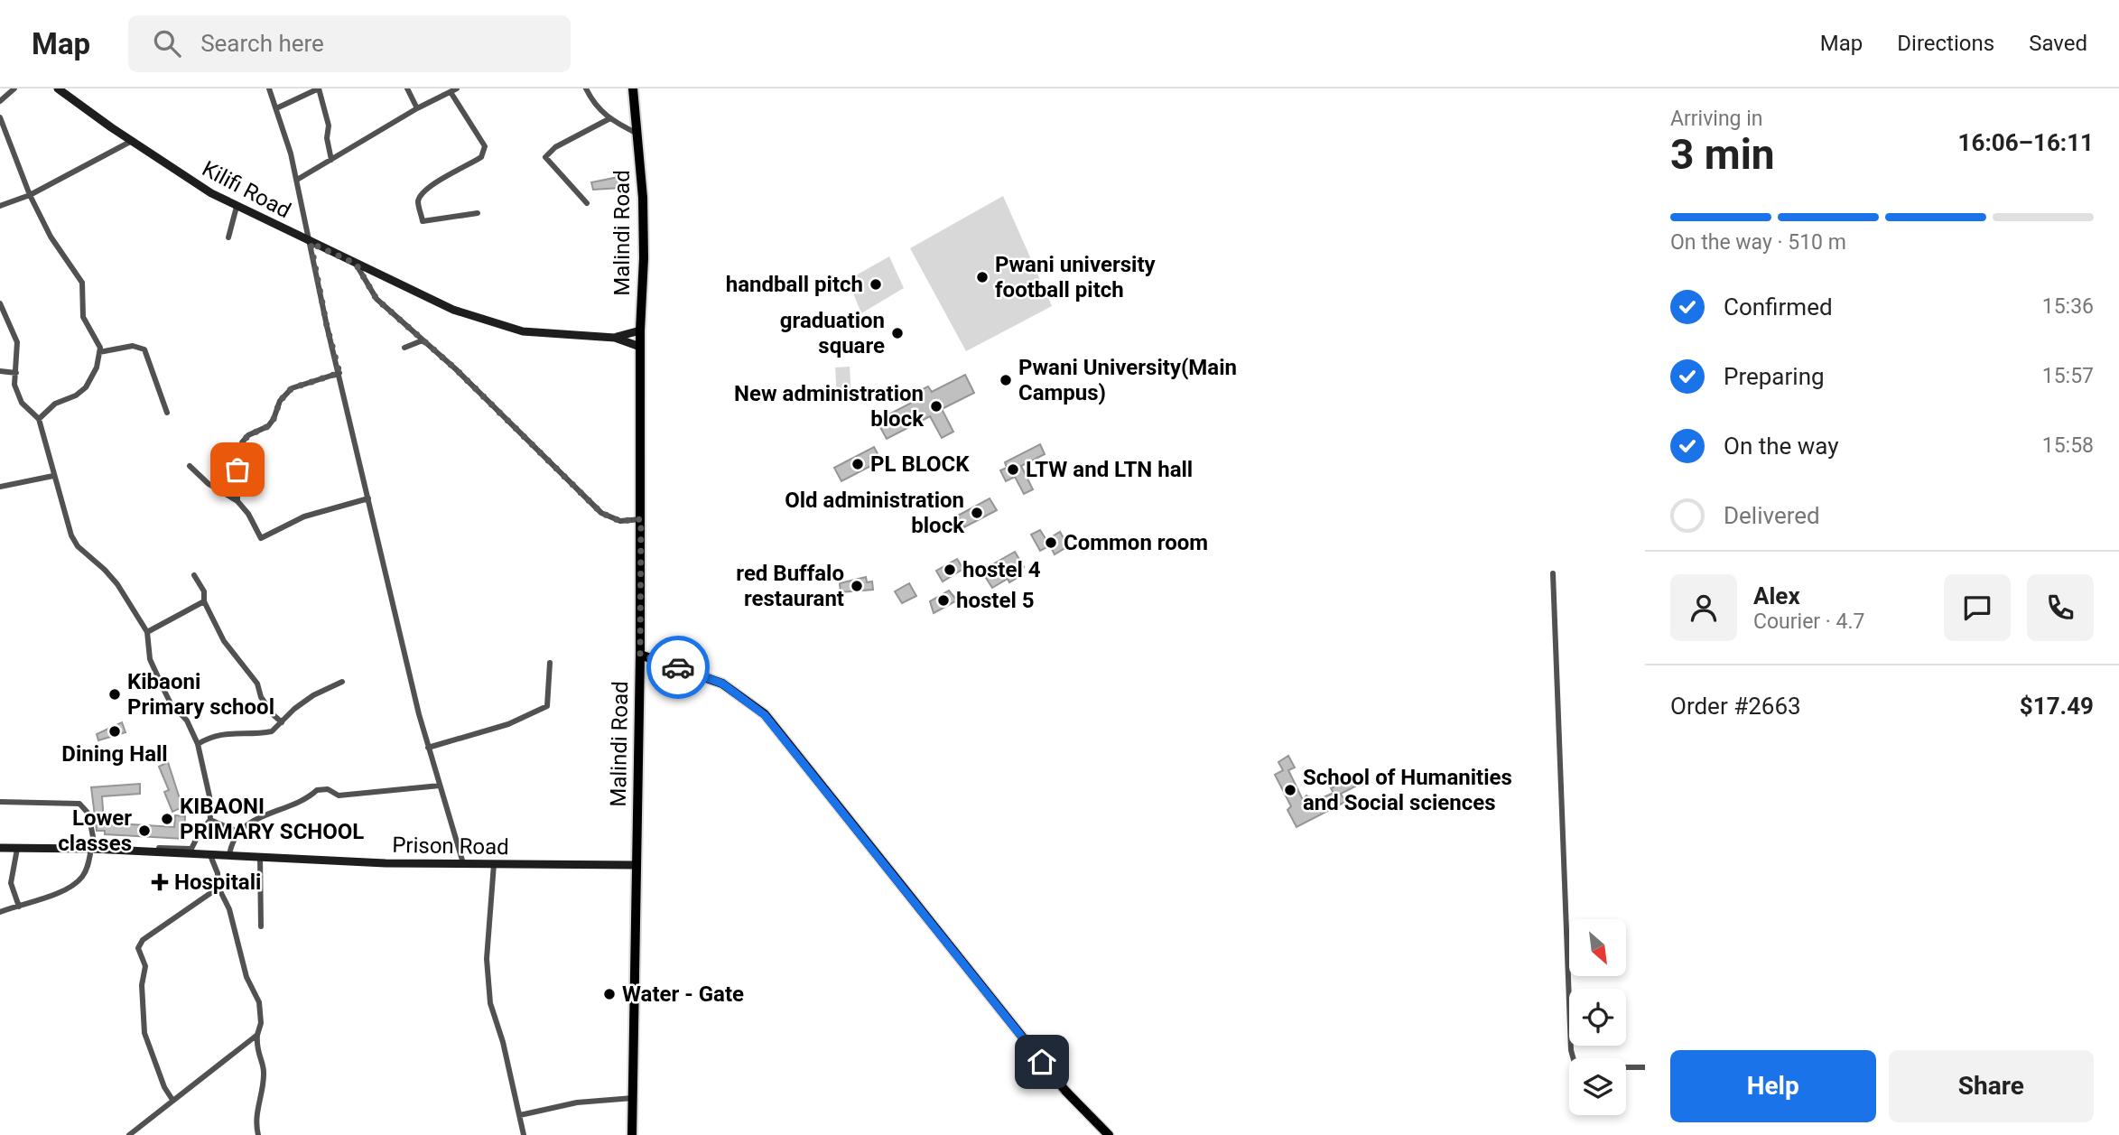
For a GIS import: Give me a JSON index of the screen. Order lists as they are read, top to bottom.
{
  "streets": {
    "highway": ["Malindi Road"],
    "street": ["Kilifi Road", "Prison Road"]
  },
  "crossings": [
    ["Kilifi Road", "Malindi Road"],
    ["Malindi Road", "Prison Road"]
  ],
  "places": {
    "other": [
      "Pwani university football pitch",
      "handball pitch",
      "graduation square",
      "Pwani University(Main Campus)",
      "New administration block",
      "PL BLOCK",
      "LTW and LTN hall",
      "Old administration block",
      "Common room",
      "hostel 4",
      "red Buffalo restaurant",
      "hostel 5",
      "Kibaoni Primary school",
      "Dining Hall",
      "School of Humanities and Social sciences",
      "KIBAONI PRIMARY SCHOOL",
      "Lower classes",
      "Water - Gate"
    ],
    "health": ["Hospitali"]
  },
  "north": "bottom right",
  "page": {
    "header": "Map",
    "search": "Search here",
    "nav": ["Map", "Directions", "Saved"],
    "heading": ["3 min", "Arriving in", "16:06–16:11"],
    "panel": [
      "Alex",
      "Courier · 4.7",
      "Order #2663",
      "$17.49"
    ],
    "bar": "On the way · 510 m",
    "list": [
      ["Confirmed", "15:36"],
      ["Preparing", "15:57"],
      ["On the way", "15:58"],
      "Delivered"
    ],
    "buttons": ["Help", "Share"]
  }
}
